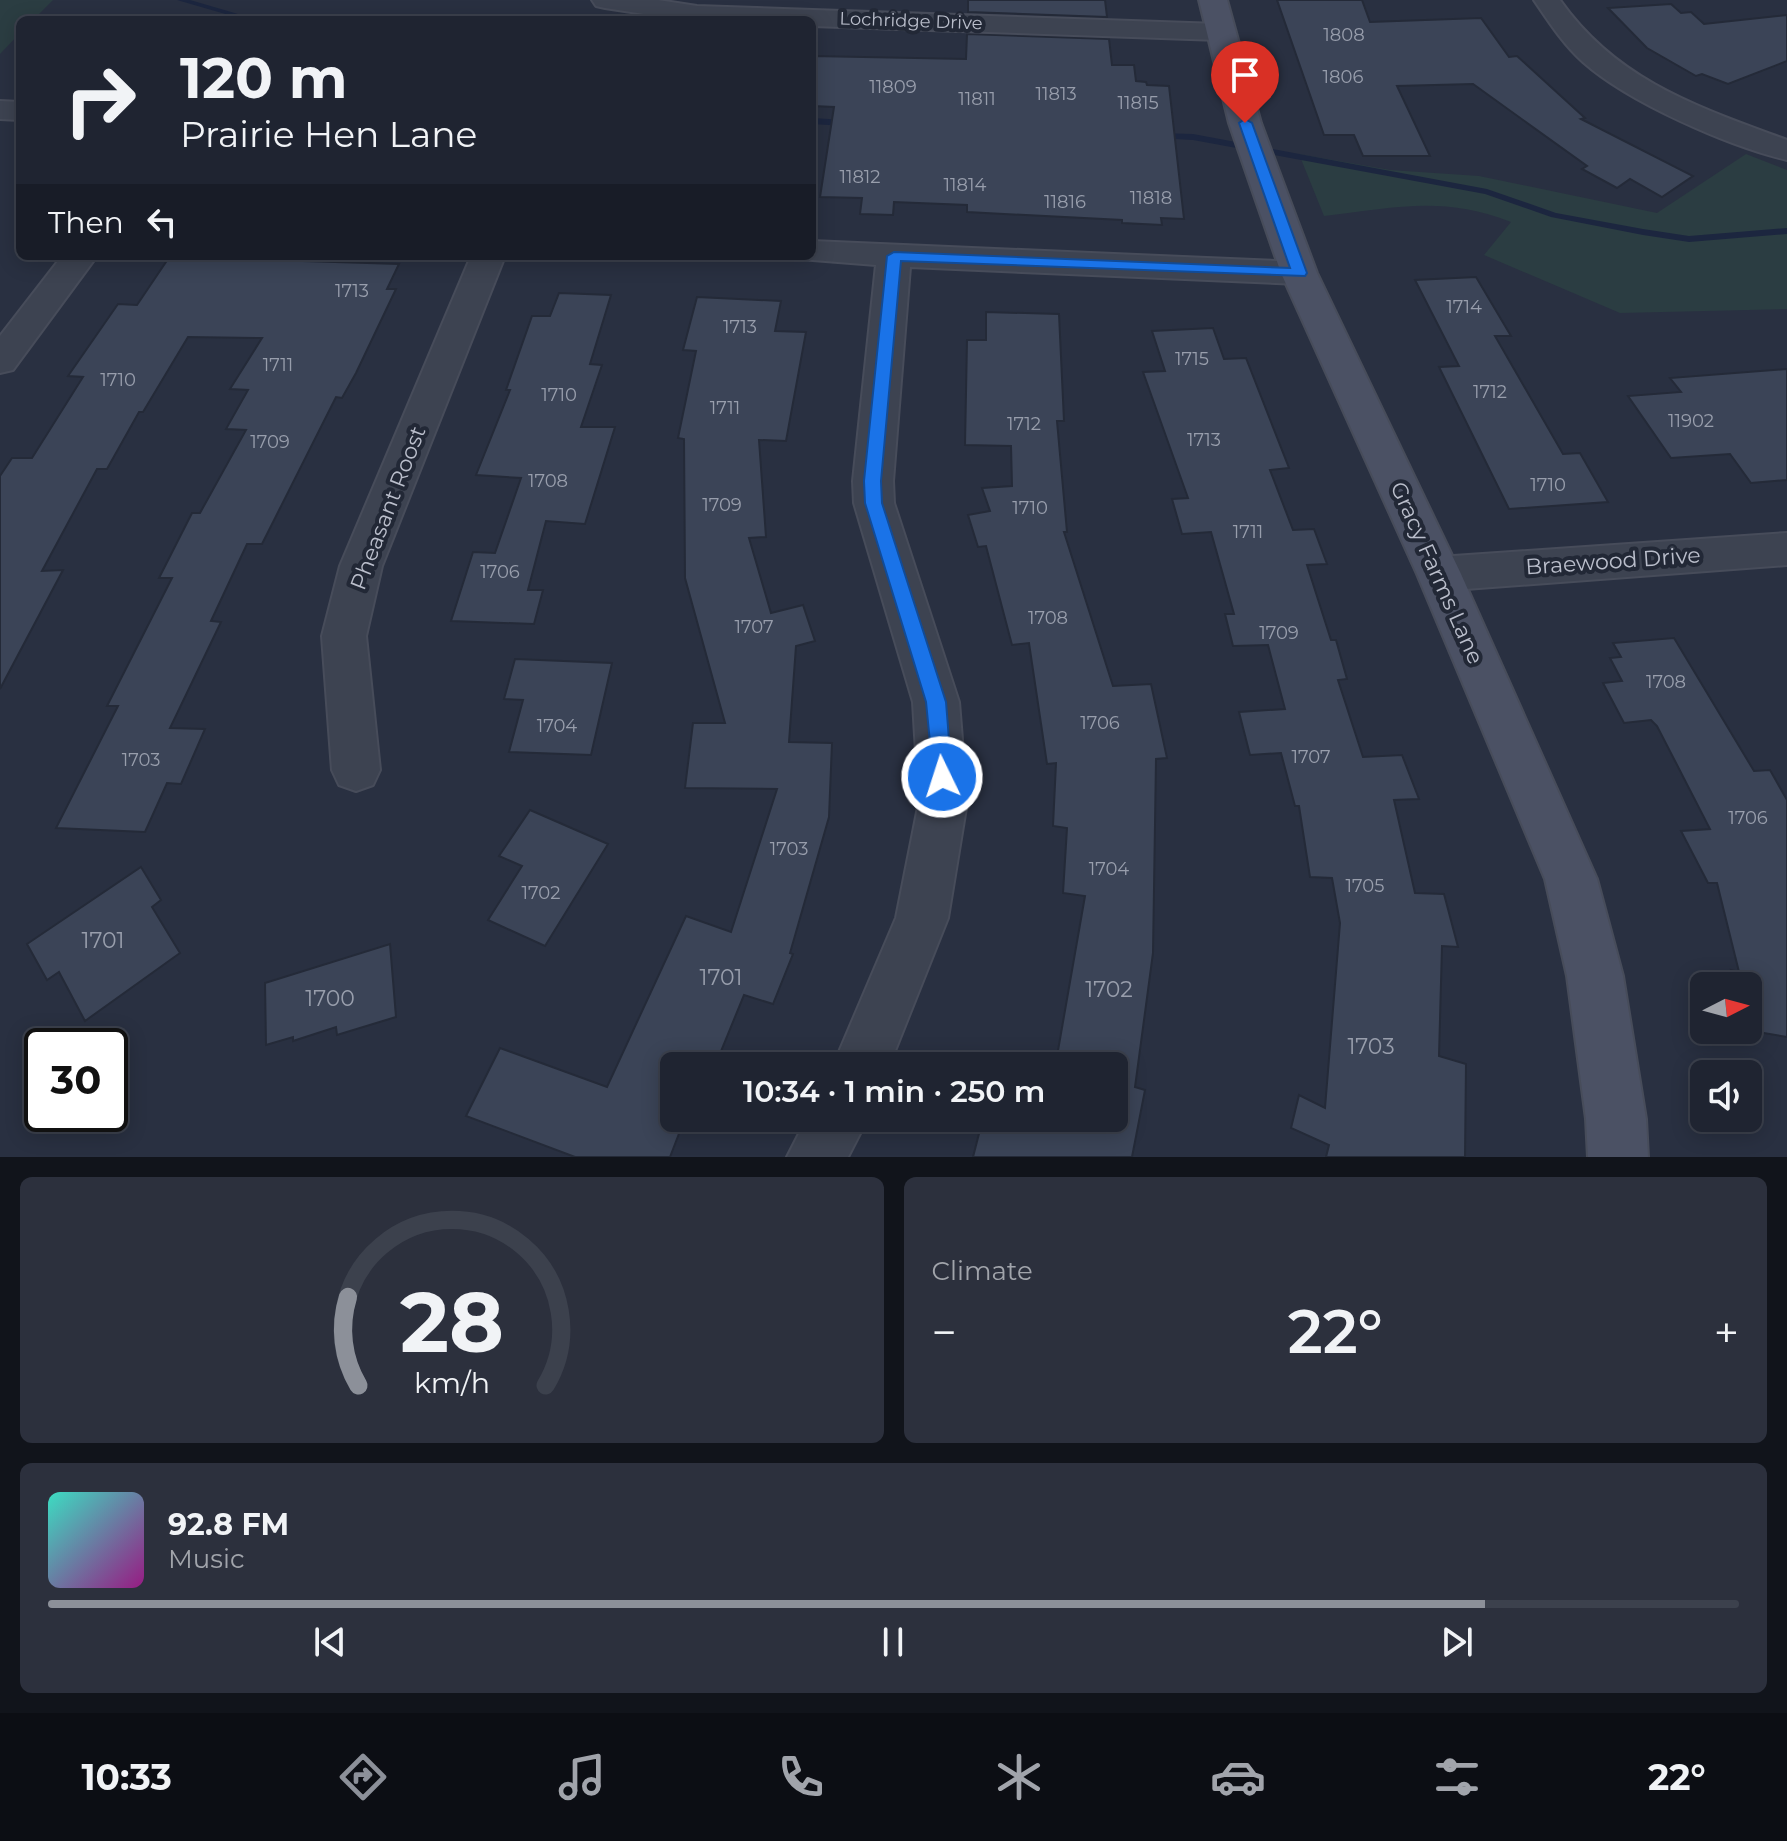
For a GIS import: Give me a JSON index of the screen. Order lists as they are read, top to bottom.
{
  "streets": {
    "street": [
      "Lochridge Drive",
      "Pheasant Roost",
      "Braewood Drive",
      "Gracy Farms Lane"
    ]
  },
  "crossings": [
    ["Lochridge Drive", "Gracy Farms Lane"],
    ["Braewood Drive", "Gracy Farms Lane"]
  ],
  "house_numbers": [
    "1808",
    "1806",
    "11809",
    "11813",
    "11811",
    "11815",
    "11812",
    "11814",
    "11818",
    "11816",
    "1713",
    "1714",
    "1713",
    "1715",
    "1711",
    "1710",
    "1712",
    "1710",
    "1711",
    "11902",
    "1712",
    "1713",
    "1709",
    "1708",
    "1710",
    "1709",
    "1710",
    "1711",
    "1706",
    "1708",
    "1707",
    "1709",
    "1708",
    "1706",
    "1704",
    "1707",
    "1703",
    "1706",
    "1703",
    "1704",
    "1705",
    "1702",
    "1701",
    "1701",
    "1702",
    "1700",
    "1703"
  ],
  "north": "right",
  "page": {
    "turn": ["120 m", "Prairie Hen Lane"],
    "then": "Then",
    "limit": "30",
    "trip": "10:34 · 1 min · 250 m",
    "tile": "Climate",
    "heat": ["−", "22°", "+"],
    "song": ["92.8 FM", "Music"],
    "tabs": ["10:33", "22°"],
    "gauge": ["28", "km/h"]
  }
}
